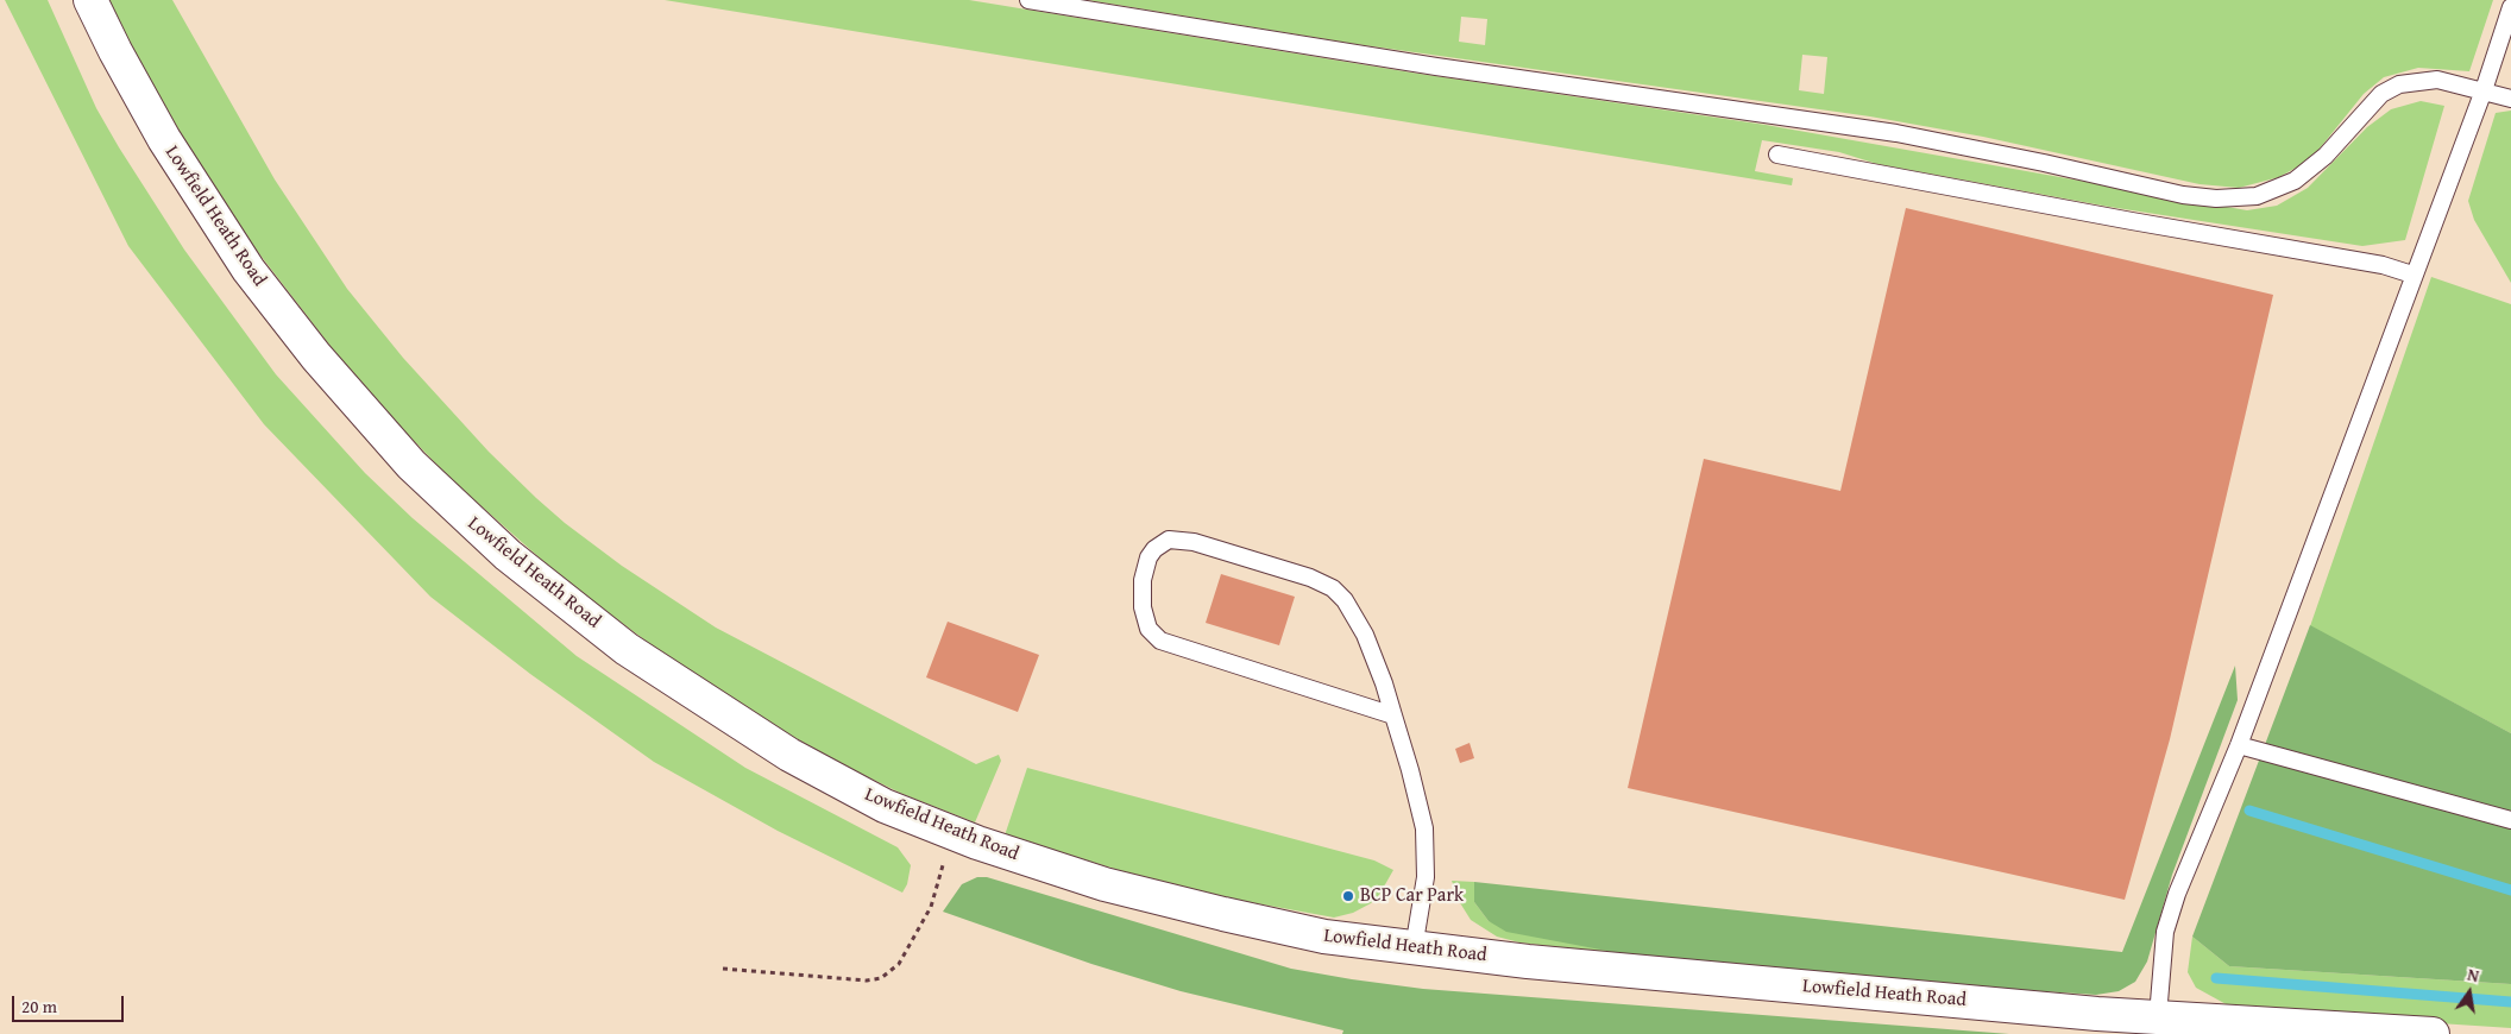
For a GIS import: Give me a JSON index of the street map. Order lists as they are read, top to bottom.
{
  "streets": {
    "street": ["Lowfield Heath Road"]
  },
  "places": ["BCP Car Park"],
  "scale_bar": "20 m",
  "north": "top"
}
